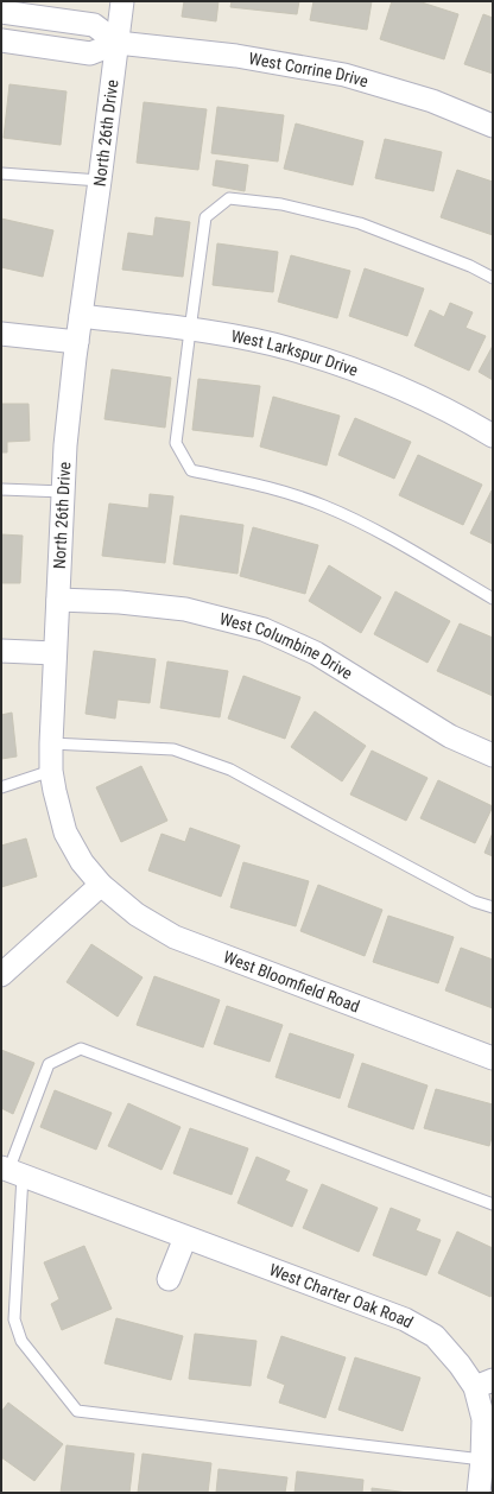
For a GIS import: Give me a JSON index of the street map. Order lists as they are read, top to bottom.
{
  "streets": {
    "street": [
      "West Corrine Drive",
      "North 26th Drive",
      "West Larkspur Drive",
      "West Columbine Drive",
      "West Bloomfield Road",
      "West Charter Oak Road"
    ]
  },
  "crossings": [
    ["West Corrine Drive", "North 26th Drive"],
    ["North 26th Drive", "West Larkspur Drive"],
    ["North 26th Drive", "West Columbine Drive"],
    ["North 26th Drive", "West Bloomfield Road"]
  ]
}
